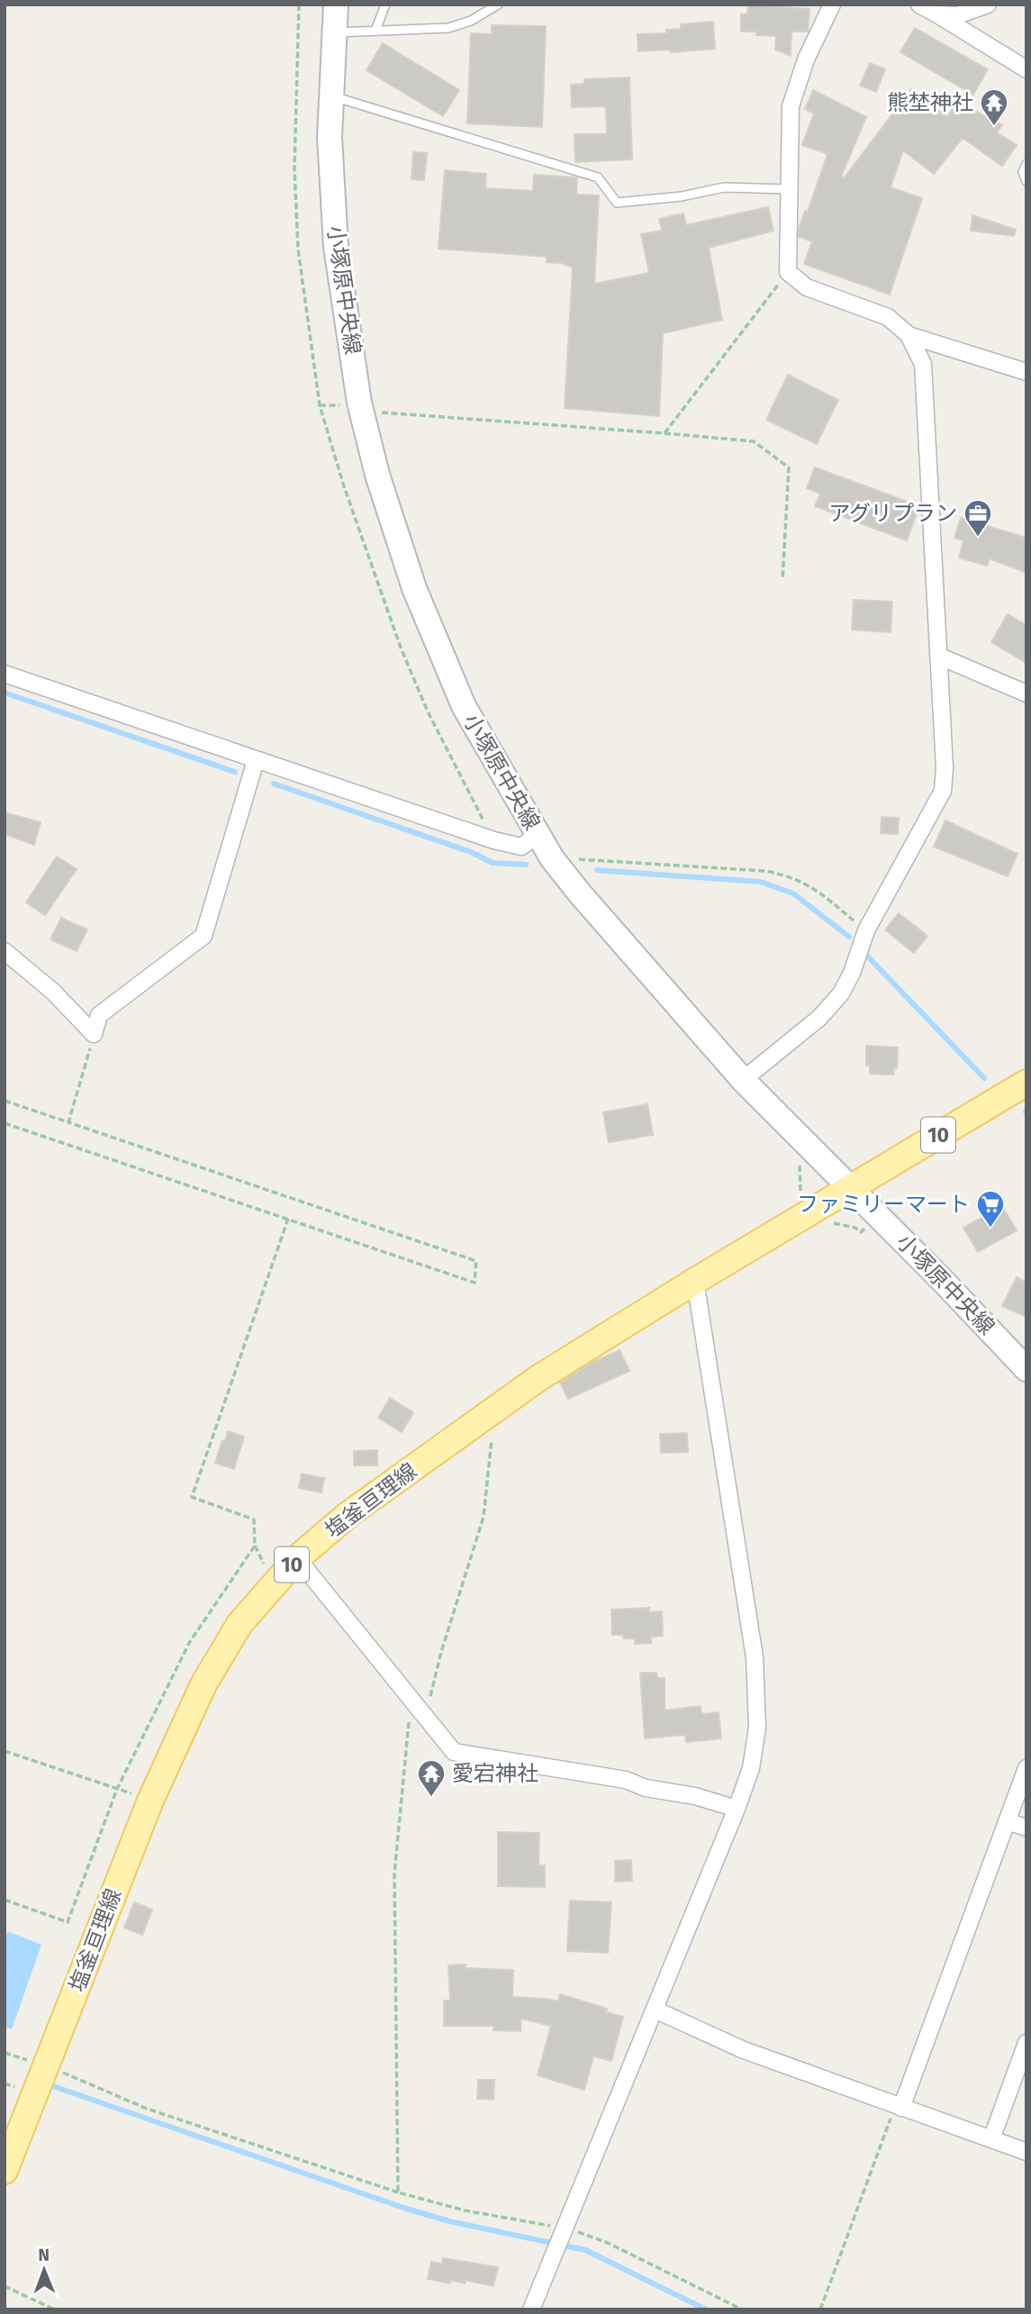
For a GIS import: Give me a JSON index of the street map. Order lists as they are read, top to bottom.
{
  "streets": {
    "main road": ["10", "塩釜亘理線"],
    "street": ["小塚原中央線"]
  },
  "crossings": [
    ["小塚原中央線", "塩釜亘理線"]
  ],
  "places": {
    "temple": ["熊埜神社", "愛宕神社"],
    "office": ["アグリプラン"],
    "supermarket": ["ファミリーマート"]
  },
  "north": "top"
}
